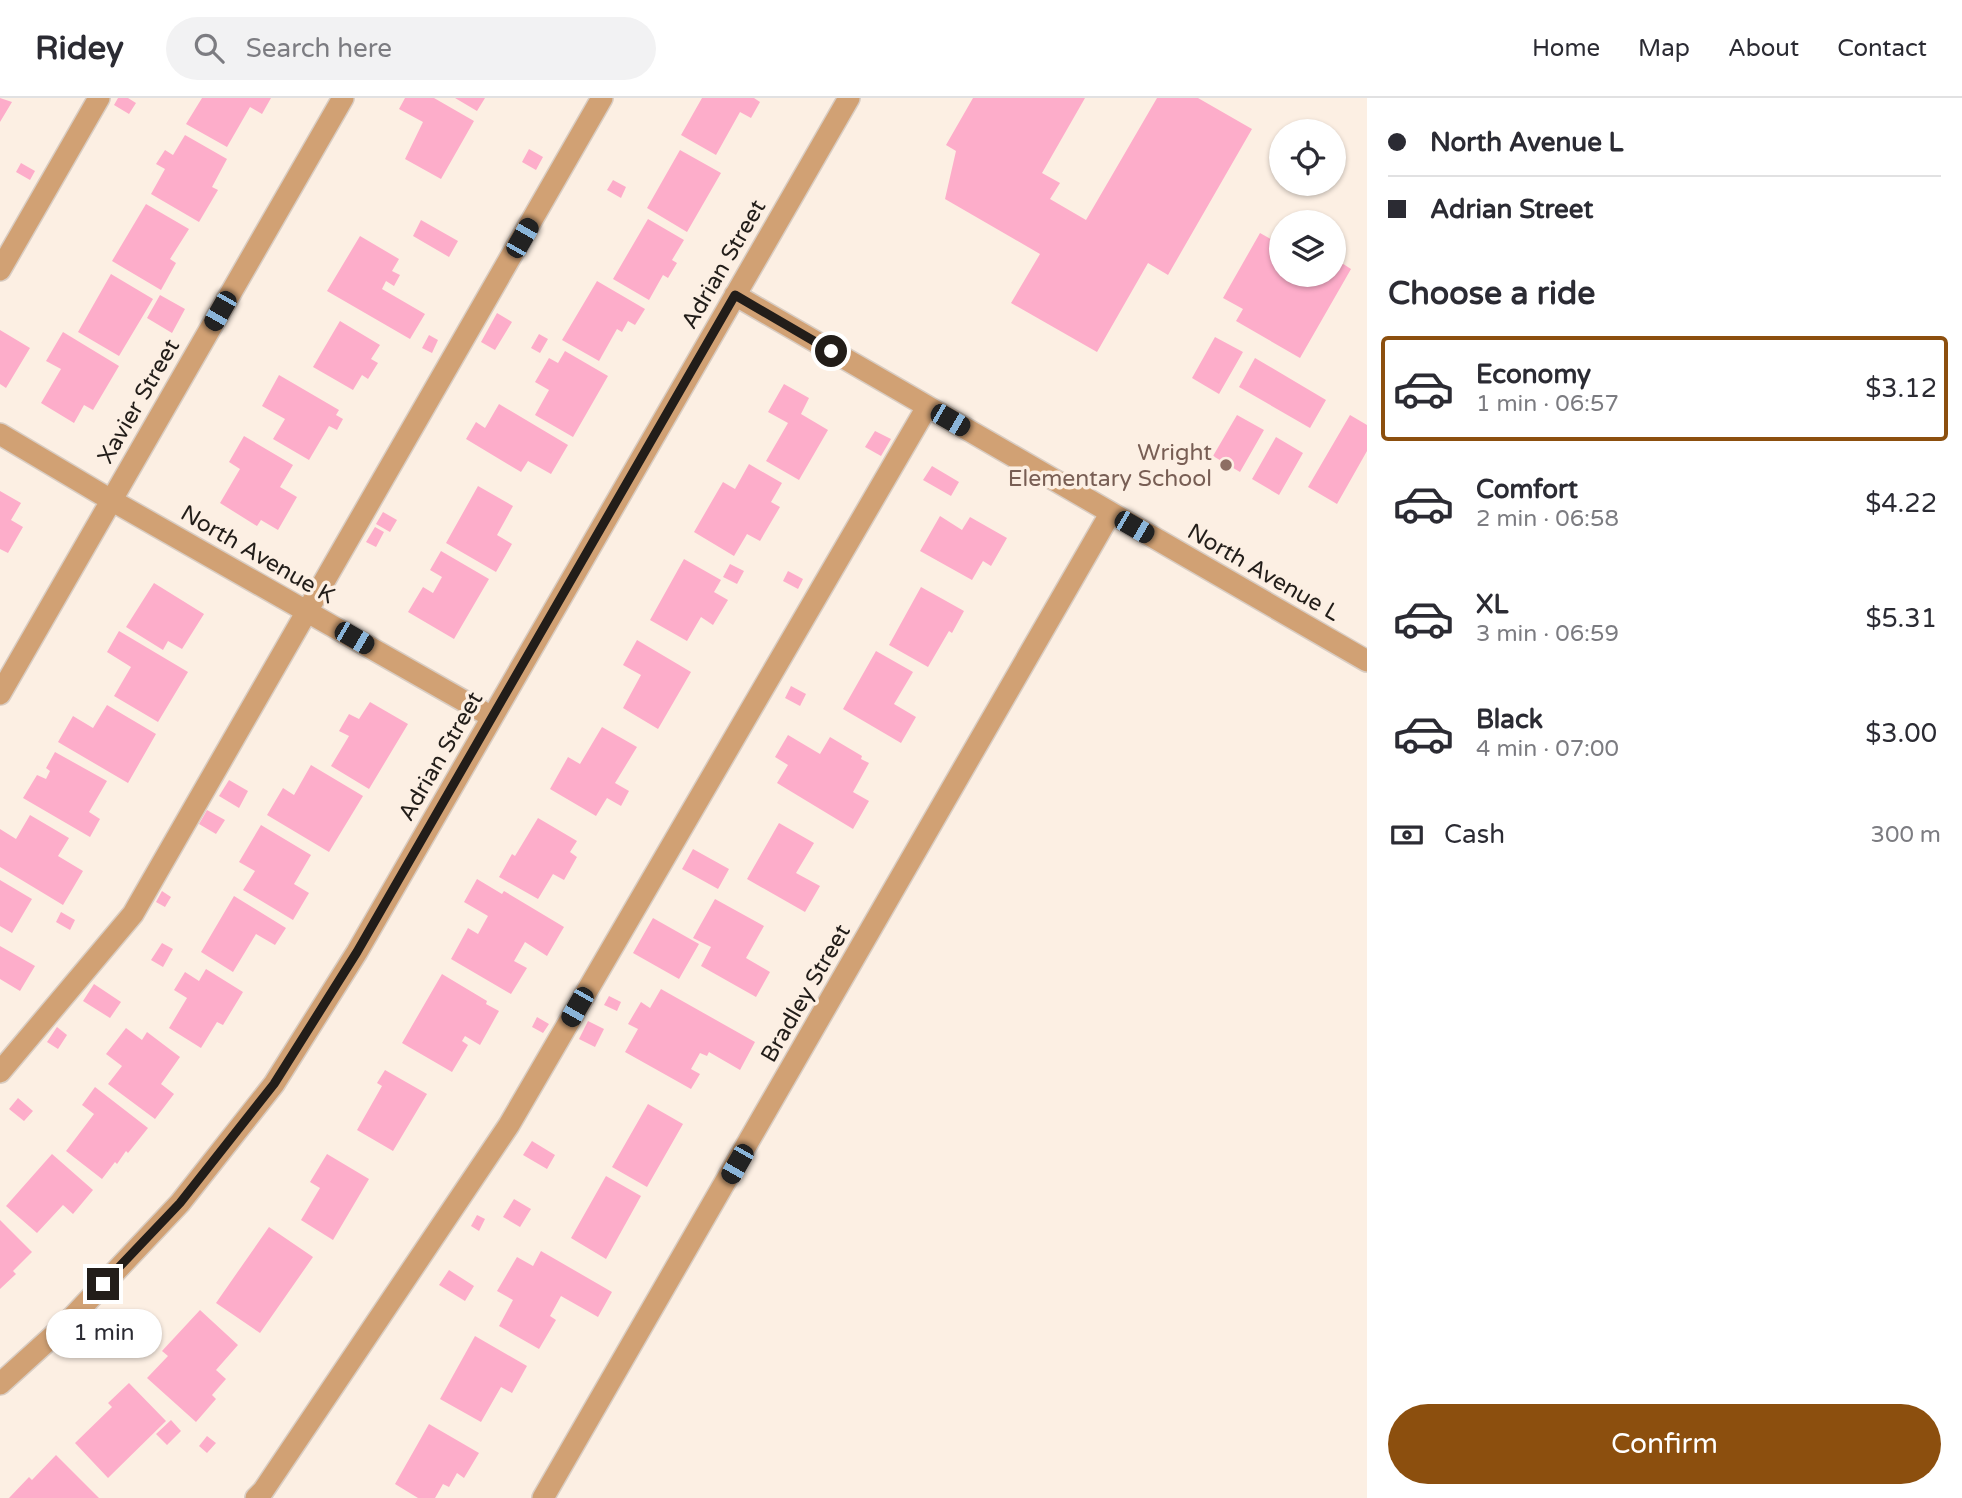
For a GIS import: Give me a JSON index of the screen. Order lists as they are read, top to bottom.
{
  "streets": {
    "street": [
      "Adrian Street",
      "Xavier Street",
      "North Avenue K",
      "North Avenue L",
      "Bradley Street"
    ]
  },
  "crossings": [
    ["Adrian Street", "North Avenue K"],
    ["Adrian Street", "North Avenue L"],
    ["Xavier Street", "North Avenue K"],
    ["North Avenue L", "Bradley Street"]
  ],
  "places": ["Wright Elementary School"],
  "page": {
    "header": "Ridey",
    "search": "Search here",
    "nav": [
      "Home",
      "Map",
      "About",
      "Contact"
    ],
    "banner": ["North Avenue L", "Adrian Street"],
    "heading": "Choose a ride",
    "list": [
      {
        "name": "Economy",
        "note": "1 min · 06:57",
        "value": "$3.12"
      },
      {
        "name": "Comfort",
        "note": "2 min · 06:58",
        "value": "$4.22"
      },
      {
        "name": "XL",
        "note": "3 min · 06:59",
        "value": "$5.31"
      },
      {
        "name": "Black",
        "note": "4 min · 07:00",
        "value": "$3.00"
      }
    ],
    "pay": ["Cash", "300 m"],
    "bubble": "1 min",
    "buttons": "Confirm"
  }
}
